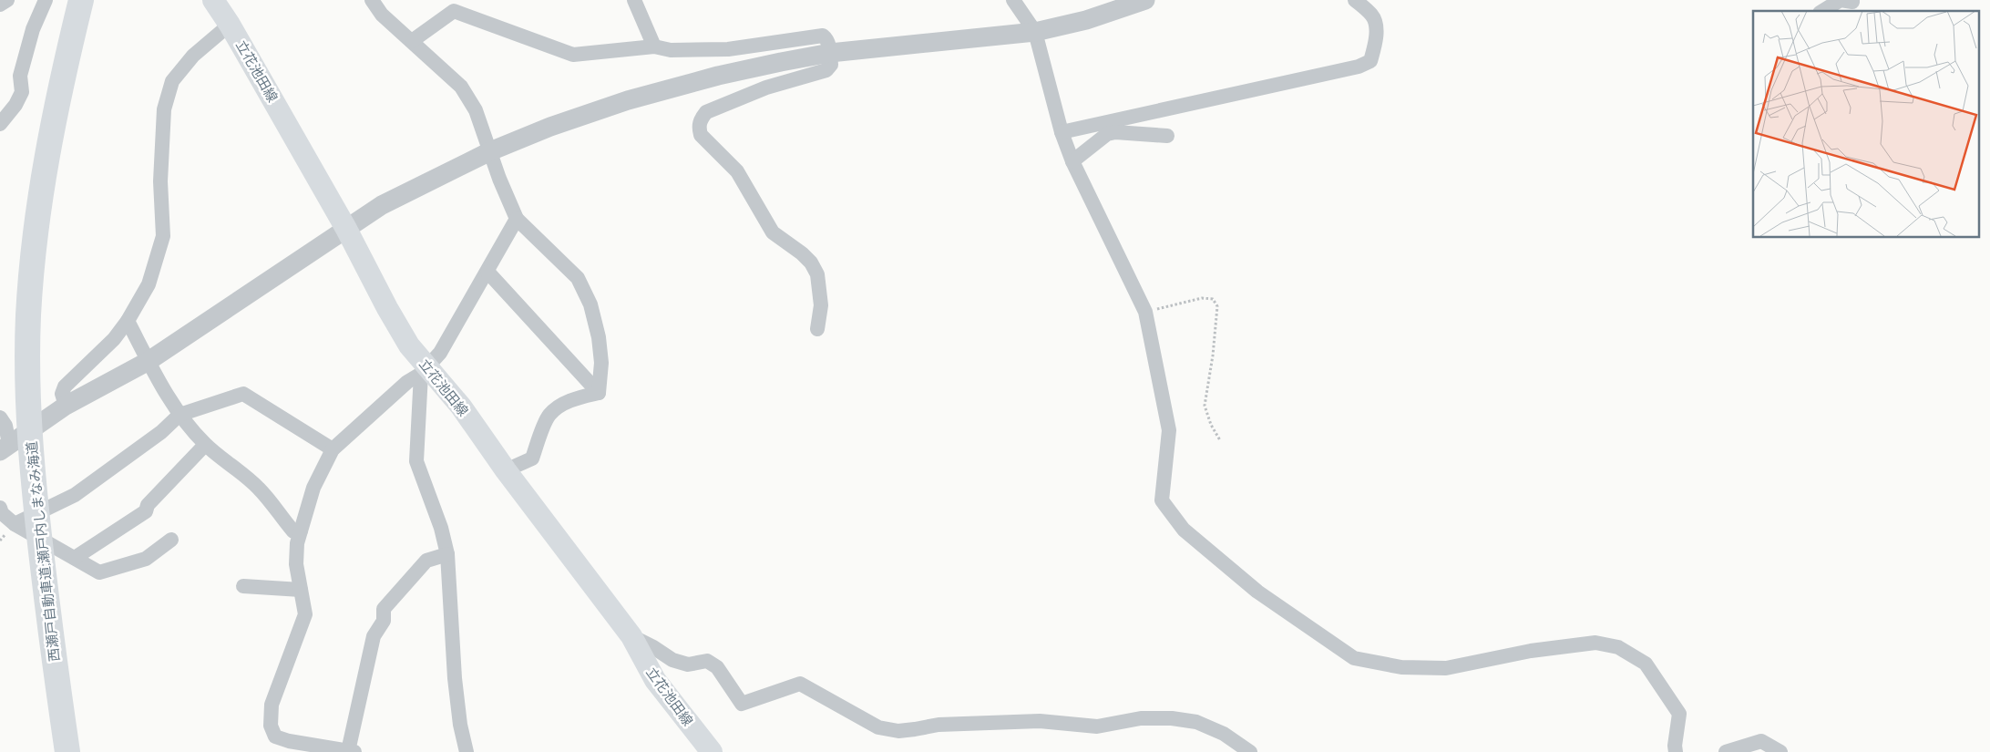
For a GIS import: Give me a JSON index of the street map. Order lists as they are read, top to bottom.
{
  "streets": {
    "highway": ["西瀬戸自動車道;瀬戸内しまなみ海道"],
    "main road": ["立花池田線"]
  }
}
